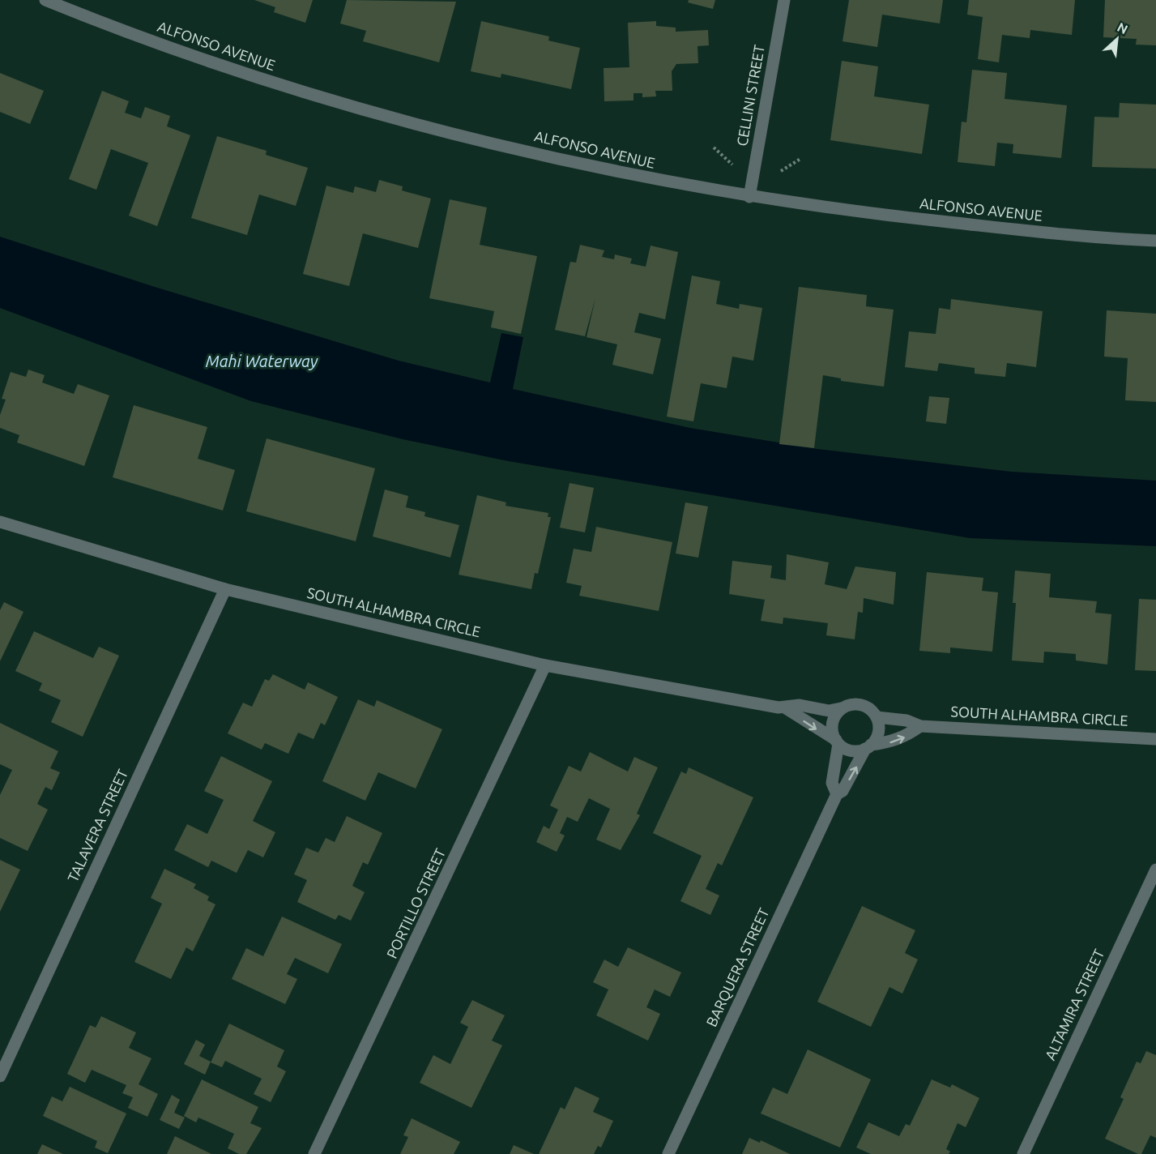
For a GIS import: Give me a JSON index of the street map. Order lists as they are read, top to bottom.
{
  "streets": {
    "street": [
      "ALFONSO AVENUE",
      "CELLINI STREET",
      "SOUTH ALHAMBRA CIRCLE",
      "TALAVERA STREET",
      "PORTILLO STREET",
      "BARQUERA STREET",
      "ALTAMIRA STREET"
    ]
  },
  "crossings": [
    ["ALFONSO AVENUE", "CELLINI STREET"],
    ["SOUTH ALHAMBRA CIRCLE", "TALAVERA STREET"],
    ["SOUTH ALHAMBRA CIRCLE", "PORTILLO STREET"],
    ["SOUTH ALHAMBRA CIRCLE", "BARQUERA STREET"]
  ],
  "water": ["Mahi Waterway"],
  "north": "top right"
}
